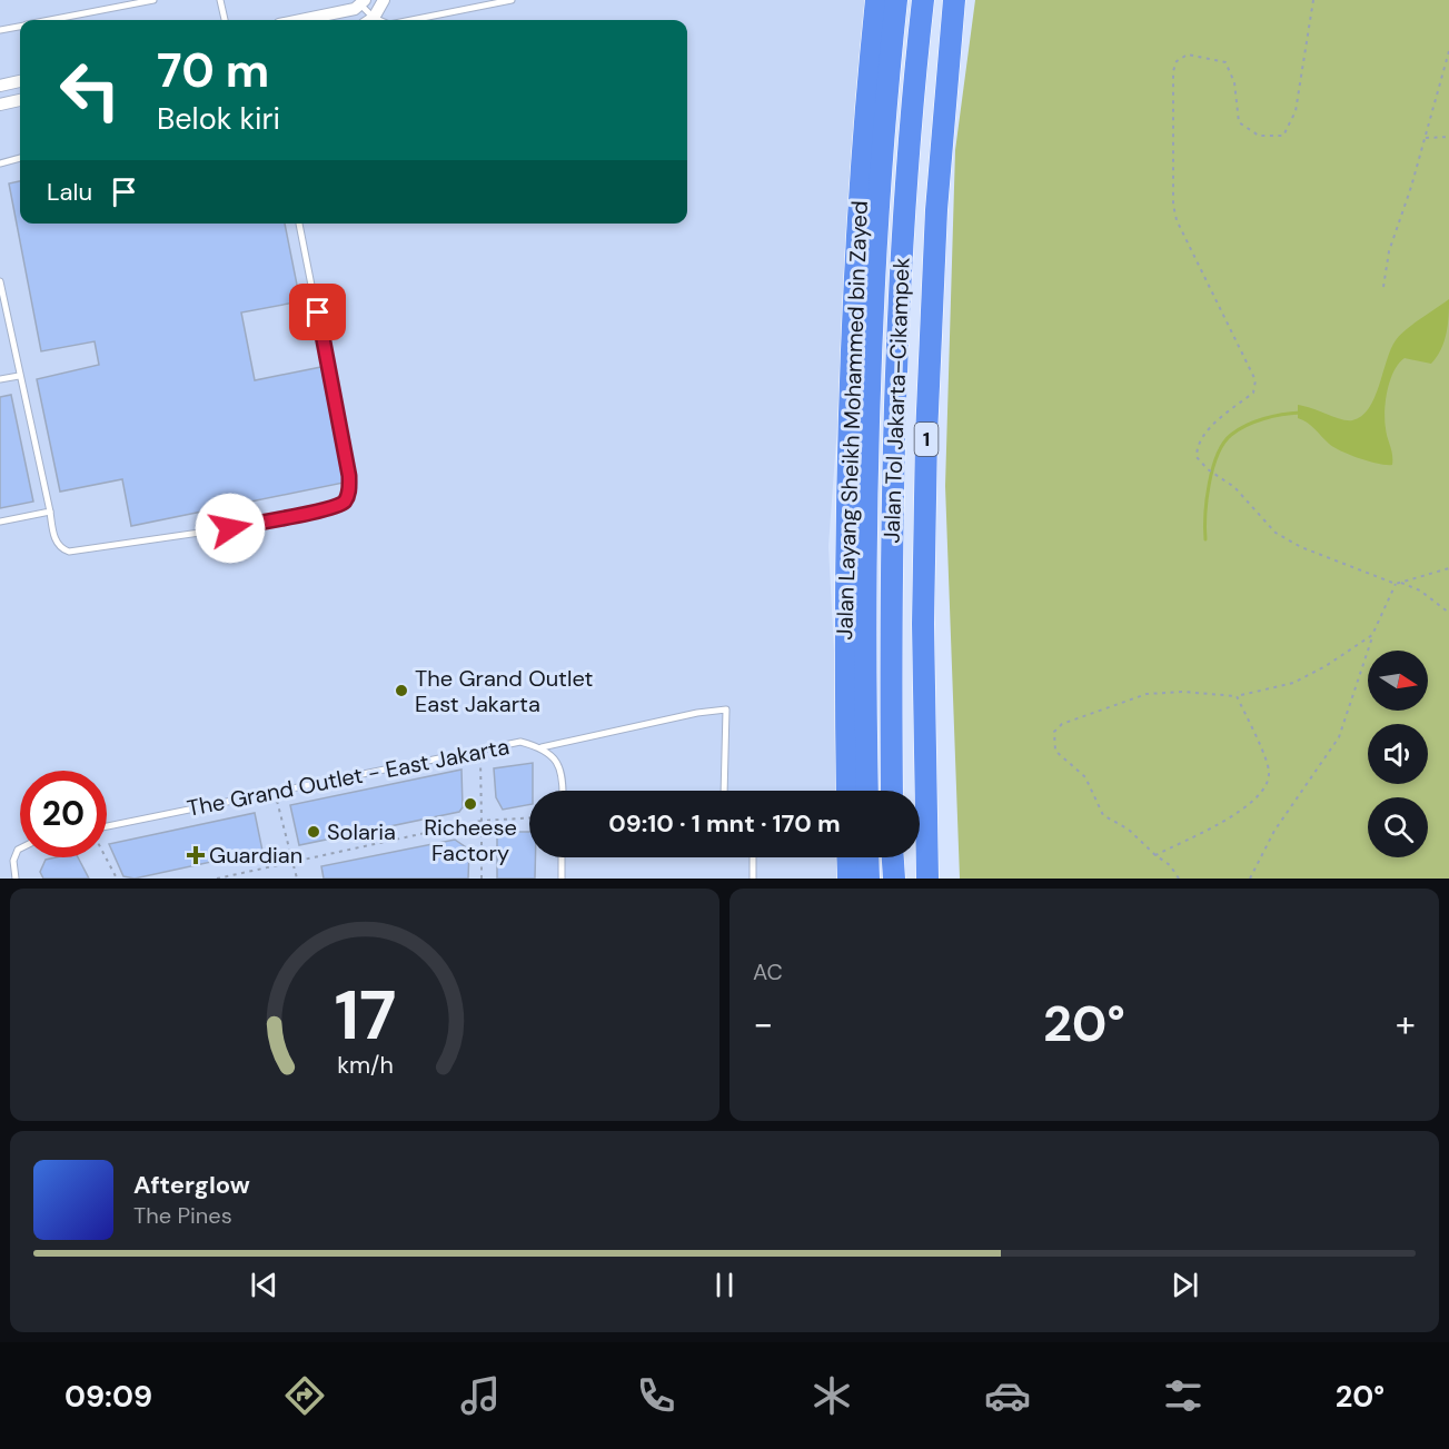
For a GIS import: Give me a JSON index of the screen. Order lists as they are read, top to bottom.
{
  "streets": {
    "highway": ["Jalan Tol Jakarta–Cikampek", "Jalan Layang Sheikh Mohammed bin Zayed", "1"],
    "lane": ["The Grand Outlet - East Jakarta"]
  },
  "places": {
    "other": ["The Grand Outlet East Jakarta", "Richeese Factory", "Solaria"],
    "health": ["Guardian"]
  },
  "north": "right",
  "page": {
    "turn": ["70 m", "Belok kiri"],
    "then": "Lalu",
    "limit": "20",
    "trip": "09:10 · 1 mnt · 170 m",
    "tile": "AC",
    "heat": ["−", "20°", "+"],
    "song": ["Afterglow", "The Pines"],
    "tabs": ["09:09", "20°"],
    "gauge": ["17", "km/h"]
  }
}
